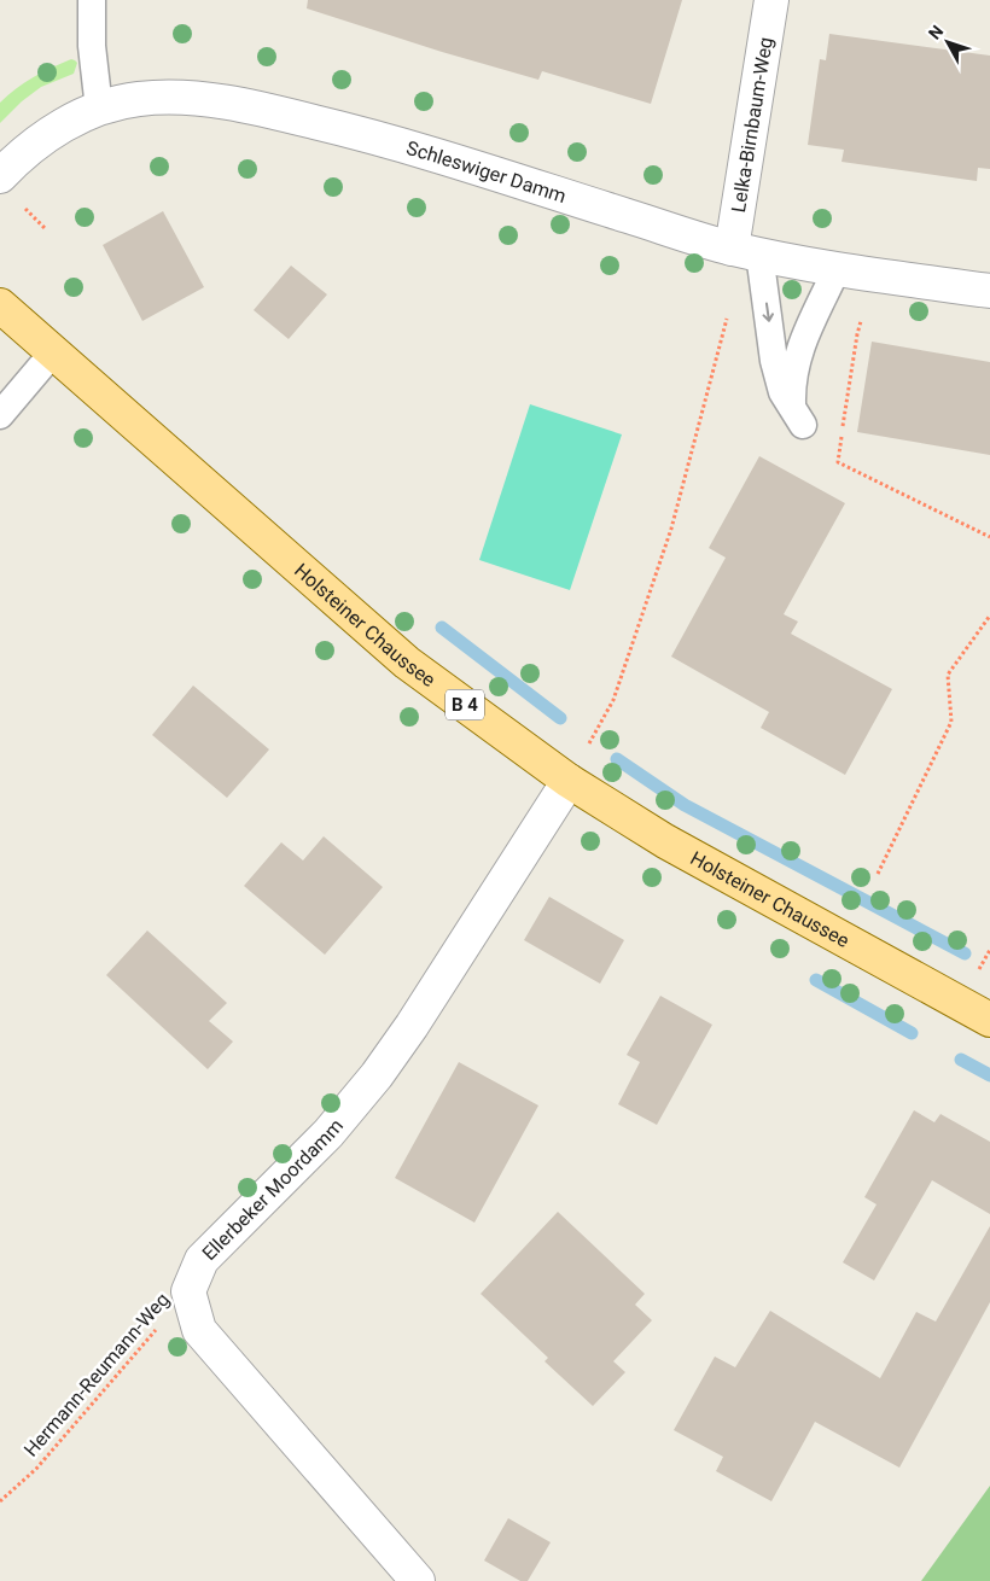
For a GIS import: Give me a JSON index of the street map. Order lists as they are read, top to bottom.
{
  "streets": {
    "main road": ["Holsteiner Chaussee", "B 4"],
    "street": ["Lelka-Birnbaum-Weg", "Schleswiger Damm", "Ellerbeker Moordamm"],
    "path": ["Hermann-Reumann-Weg"]
  },
  "crossings": [
    ["Lelka-Birnbaum-Weg", "Schleswiger Damm"],
    ["Holsteiner Chaussee", "Ellerbeker Moordamm"],
    ["Ellerbeker Moordamm", "Hermann-Reumann-Weg"]
  ],
  "north": "top left"
}
